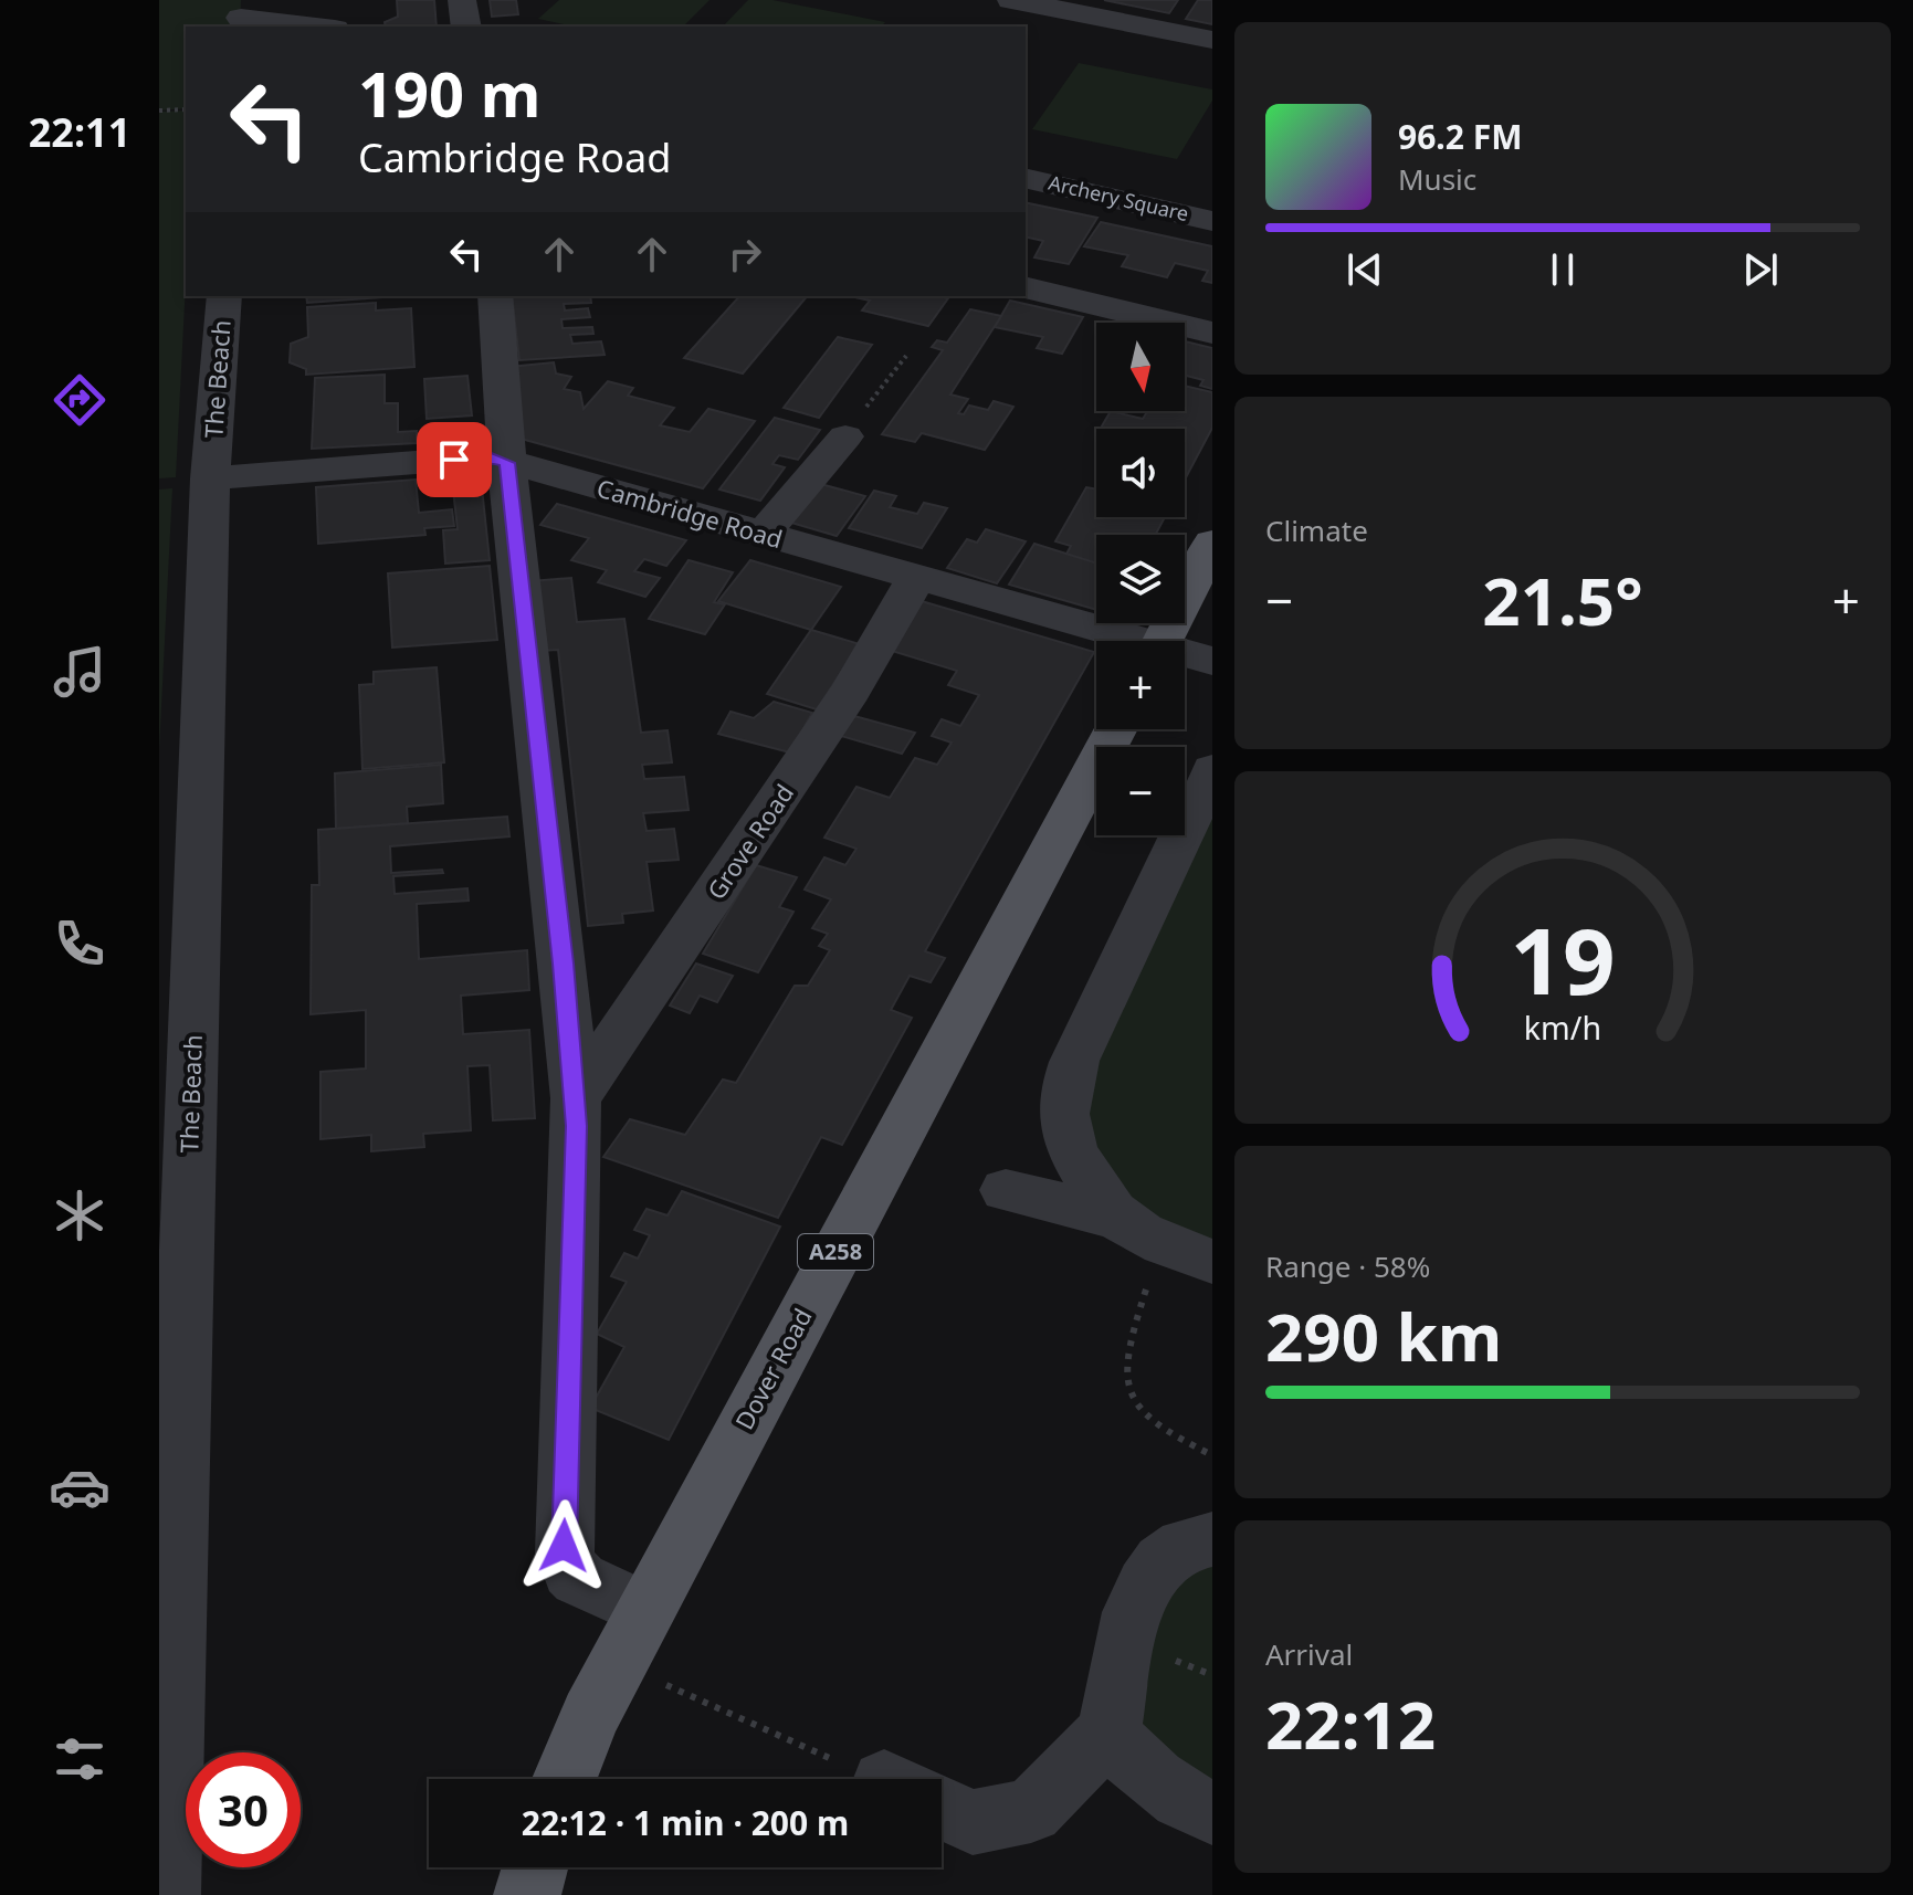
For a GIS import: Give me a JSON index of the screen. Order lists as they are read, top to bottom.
{
  "streets": {
    "main road": ["A258", "Dover Road"],
    "street": [
      "Archery Square",
      "The Beach",
      "Cambridge Road",
      "Grove Road"
    ]
  },
  "crossings": [
    ["The Beach", "Cambridge Road"],
    ["Cambridge Road", "Grove Road"]
  ],
  "north": "bottom",
  "page": {
    "tabs": "22:11",
    "turn": ["190 m", "Cambridge Road"],
    "song": ["96.2 FM", "Music"],
    "map_buttons": ["+", "−"],
    "tile": [
      "Climate",
      ["Range · 58%", "290 km"],
      ["Arrival", "22:12"]
    ],
    "heat": ["−", "21.5°", "+"],
    "limit": "30",
    "trip": "22:12 · 1 min · 200 m",
    "gauge": ["19", "km/h"]
  }
}
